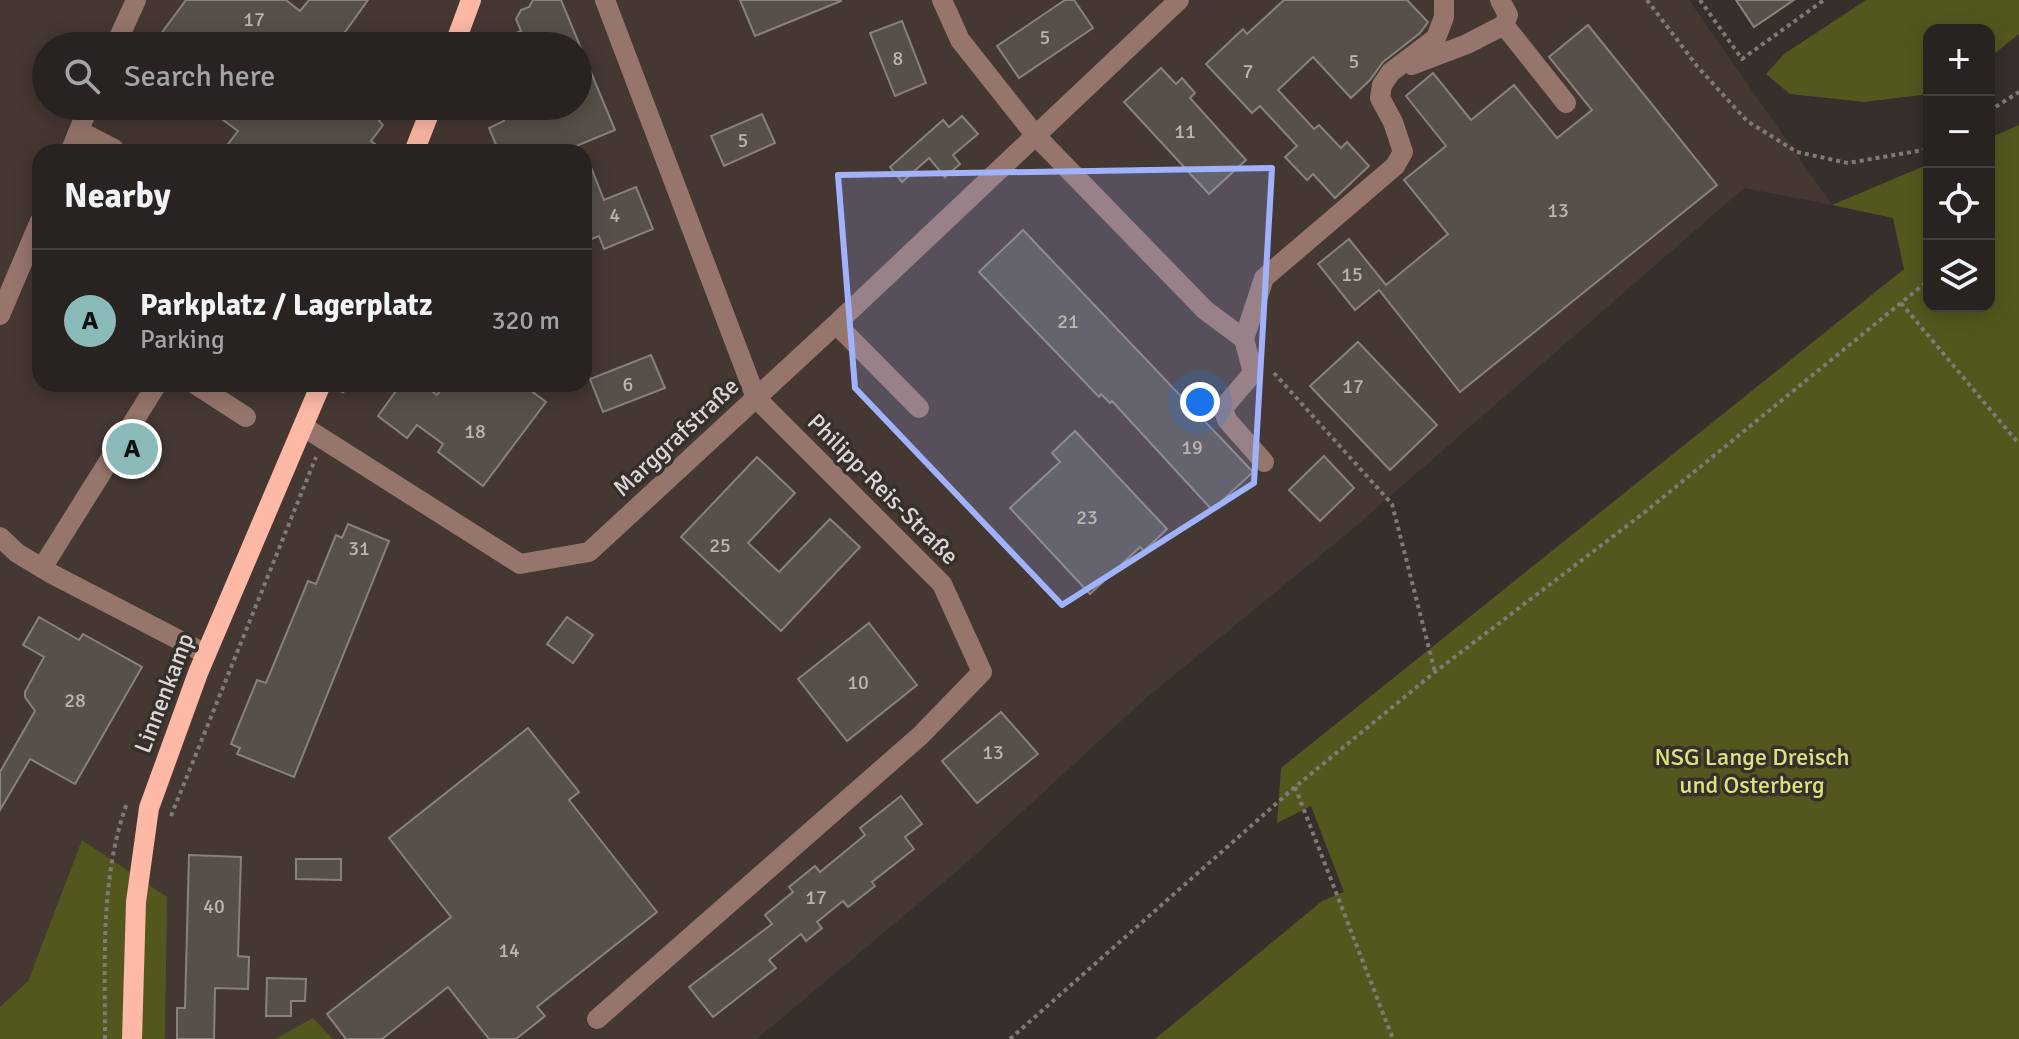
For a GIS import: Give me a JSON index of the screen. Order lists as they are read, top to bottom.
{
  "streets": {
    "main road": ["Linnenkamp"],
    "street": ["Marggrafstraße", "Philipp-Reis-Straße"]
  },
  "crossings": [
    ["Marggrafstraße", "Philipp-Reis-Straße"],
    ["Marggrafstraße", "Linnenkamp"]
  ],
  "parks": ["NSG Lange Dreisch und Osterberg"],
  "house_numbers": [
    "17",
    "5",
    "8",
    "5",
    "7",
    "11",
    "5",
    "13",
    "4",
    "15",
    "21",
    "6",
    "17",
    "18",
    "19",
    "23",
    "25",
    "31",
    "10",
    "28",
    "13",
    "17",
    "40",
    "14"
  ],
  "page": {
    "map_buttons": ["+", "−"],
    "search": "Search here",
    "heading": "Nearby",
    "list": [
      {
        "mark": "A",
        "name": "Parkplatz / Lagerplatz",
        "note": "Parking",
        "value": "320 m"
      }
    ],
    "pins": "A"
  }
}
